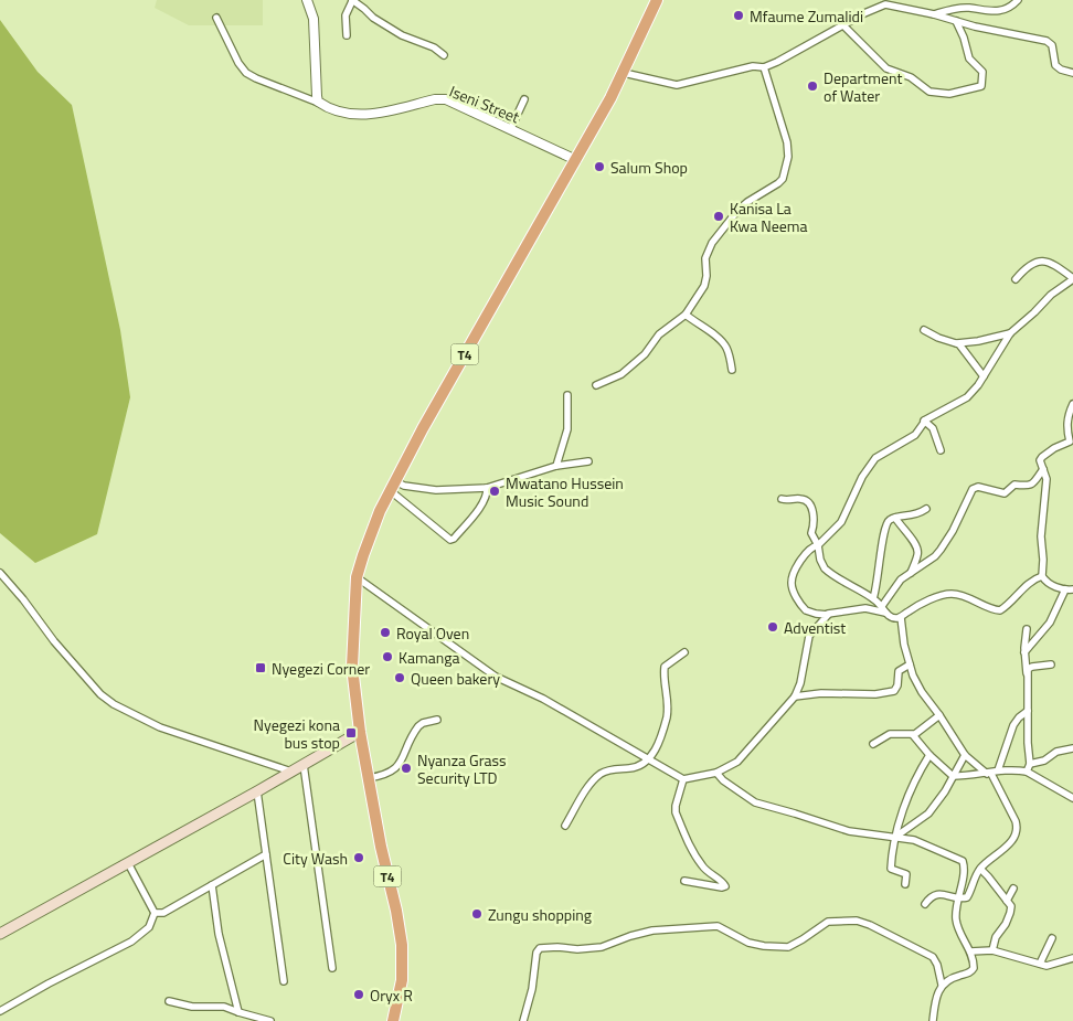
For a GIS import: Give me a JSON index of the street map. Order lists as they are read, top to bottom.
{
  "streets": {
    "highway": ["T4"],
    "street": ["Iseni Street"]
  },
  "crossings": [
    ["Iseni Street", "T4"]
  ],
  "places": {
    "other": [
      "Mfaume Zumalidi",
      "Department of Water",
      "Salum Shop",
      "Kanisa La Kwa Neema",
      "Mwatano Hussein Music Sound",
      "Adventist",
      "Royal Oven",
      "Kamanga",
      "Queen bakery",
      "Nyanza Grass Security LTD",
      "City Wash",
      "Zungu shopping",
      "Oryx R"
    ],
    "transit": ["Nyegezi Corner", "Nyegezi kona bus stop"]
  }
}
